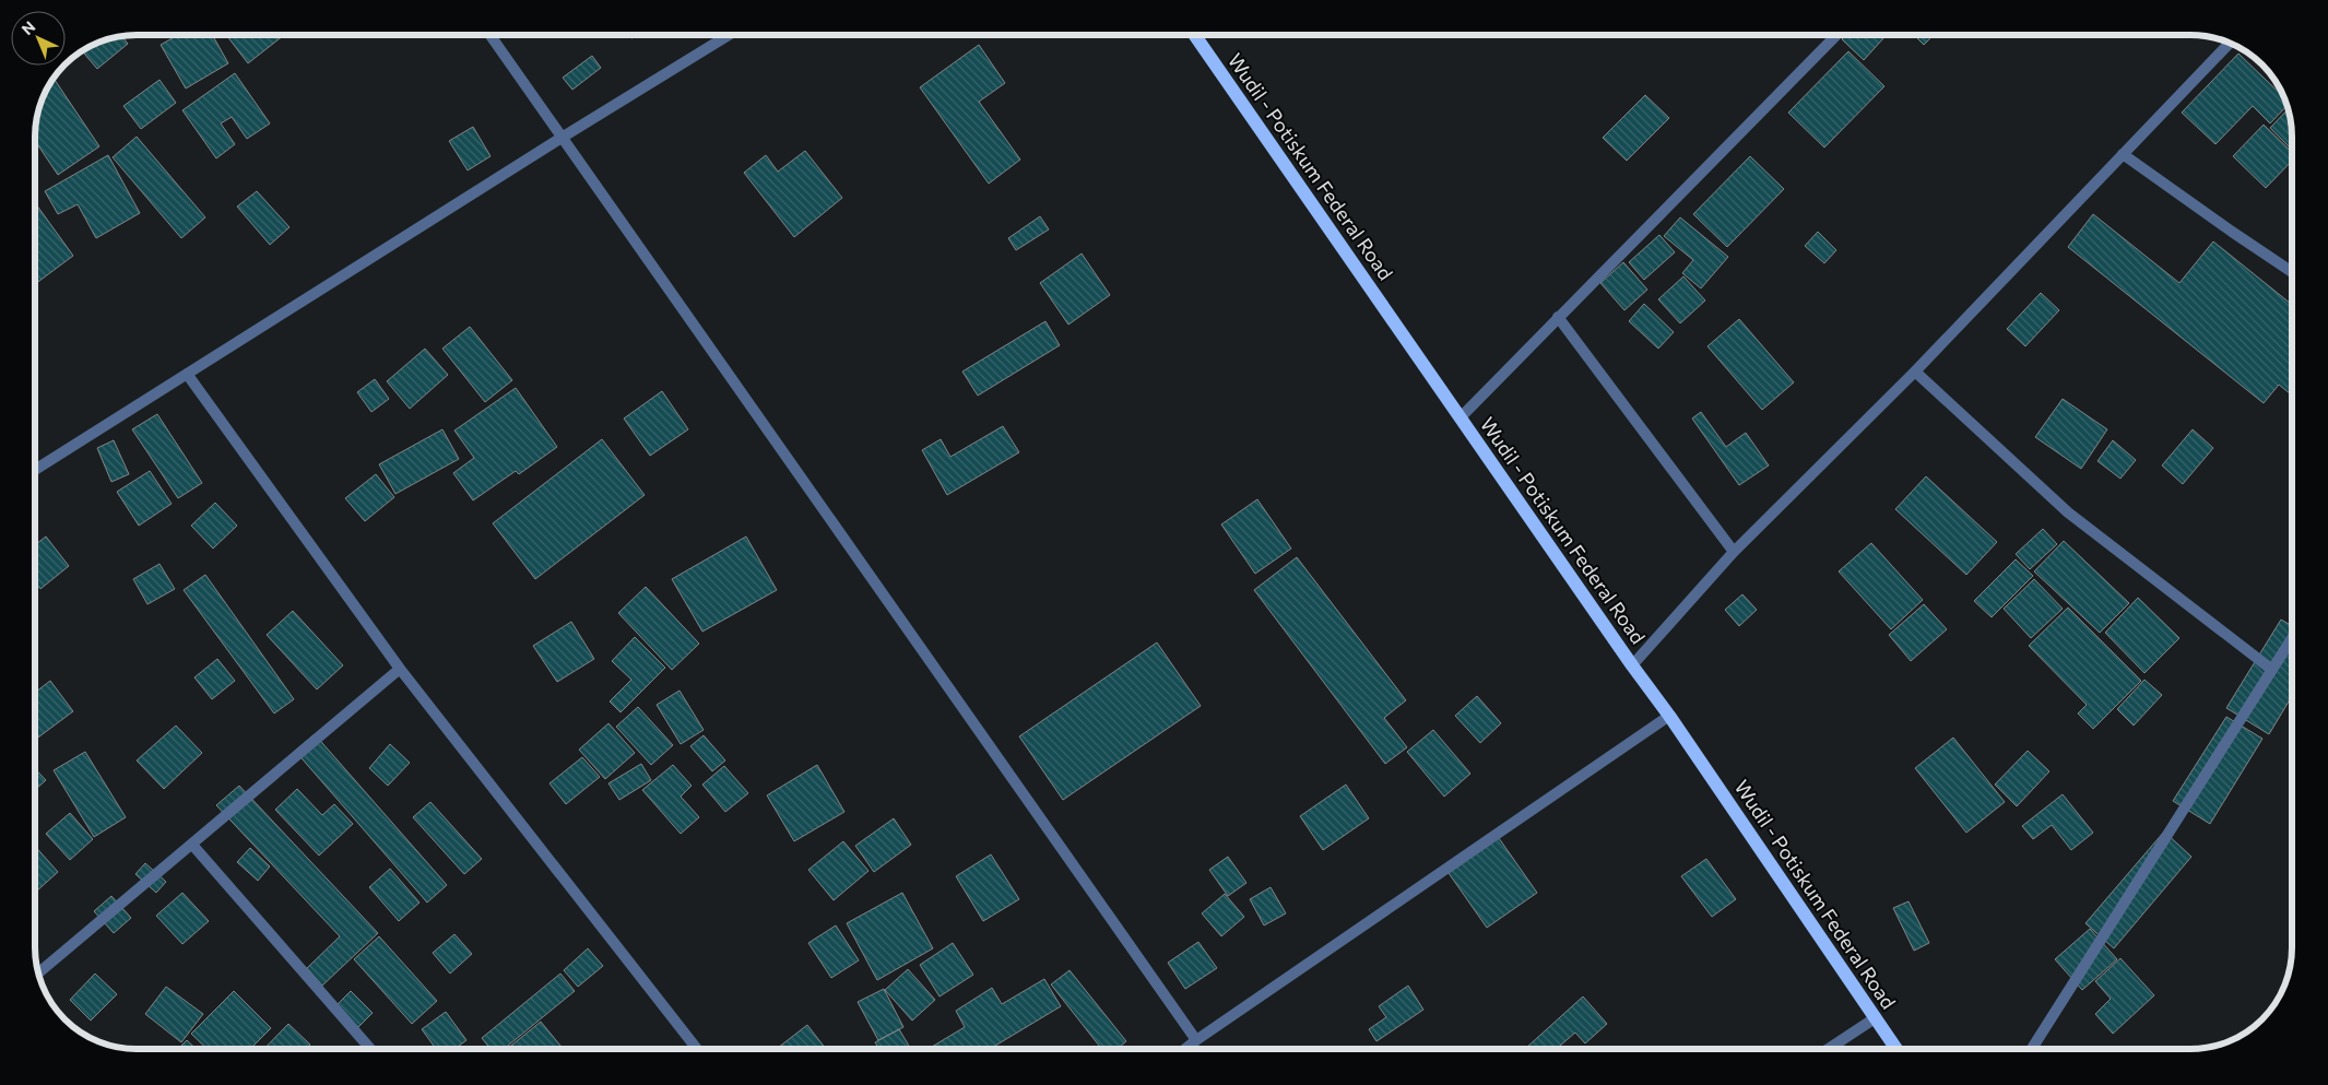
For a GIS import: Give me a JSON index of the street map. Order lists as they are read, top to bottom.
{
  "streets": {
    "main road": ["Wudil - Potiskum Federal Road"]
  },
  "north": "top left"
}
